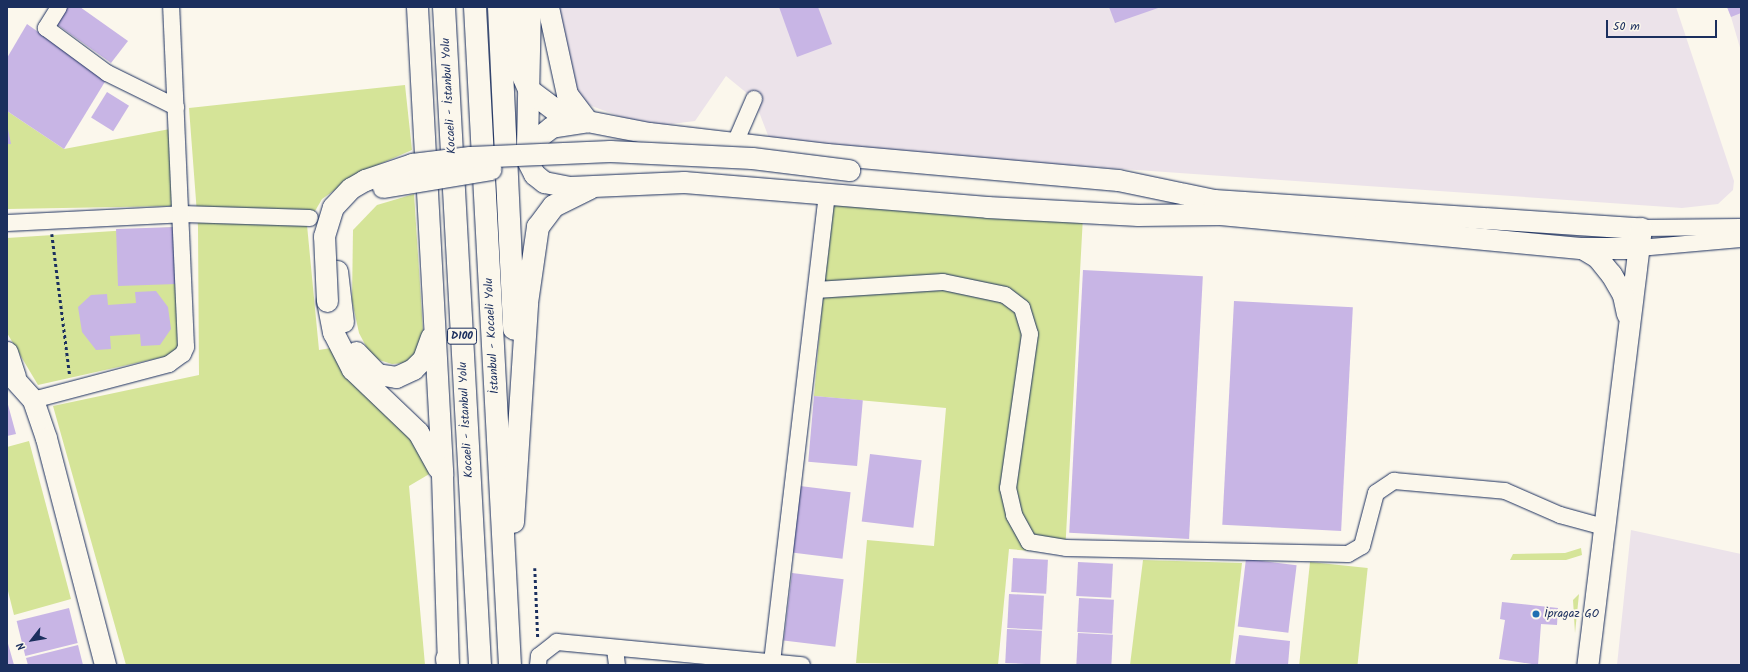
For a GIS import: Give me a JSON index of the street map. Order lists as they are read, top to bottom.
{
  "streets": {
    "highway": ["Kocaeli - İstanbul Yolu", "D100", "İstanbul - Kocaeli Yolu"]
  },
  "places": ["İpragaz GO"],
  "scale_bar": "50 m",
  "north": "bottom left"
}
